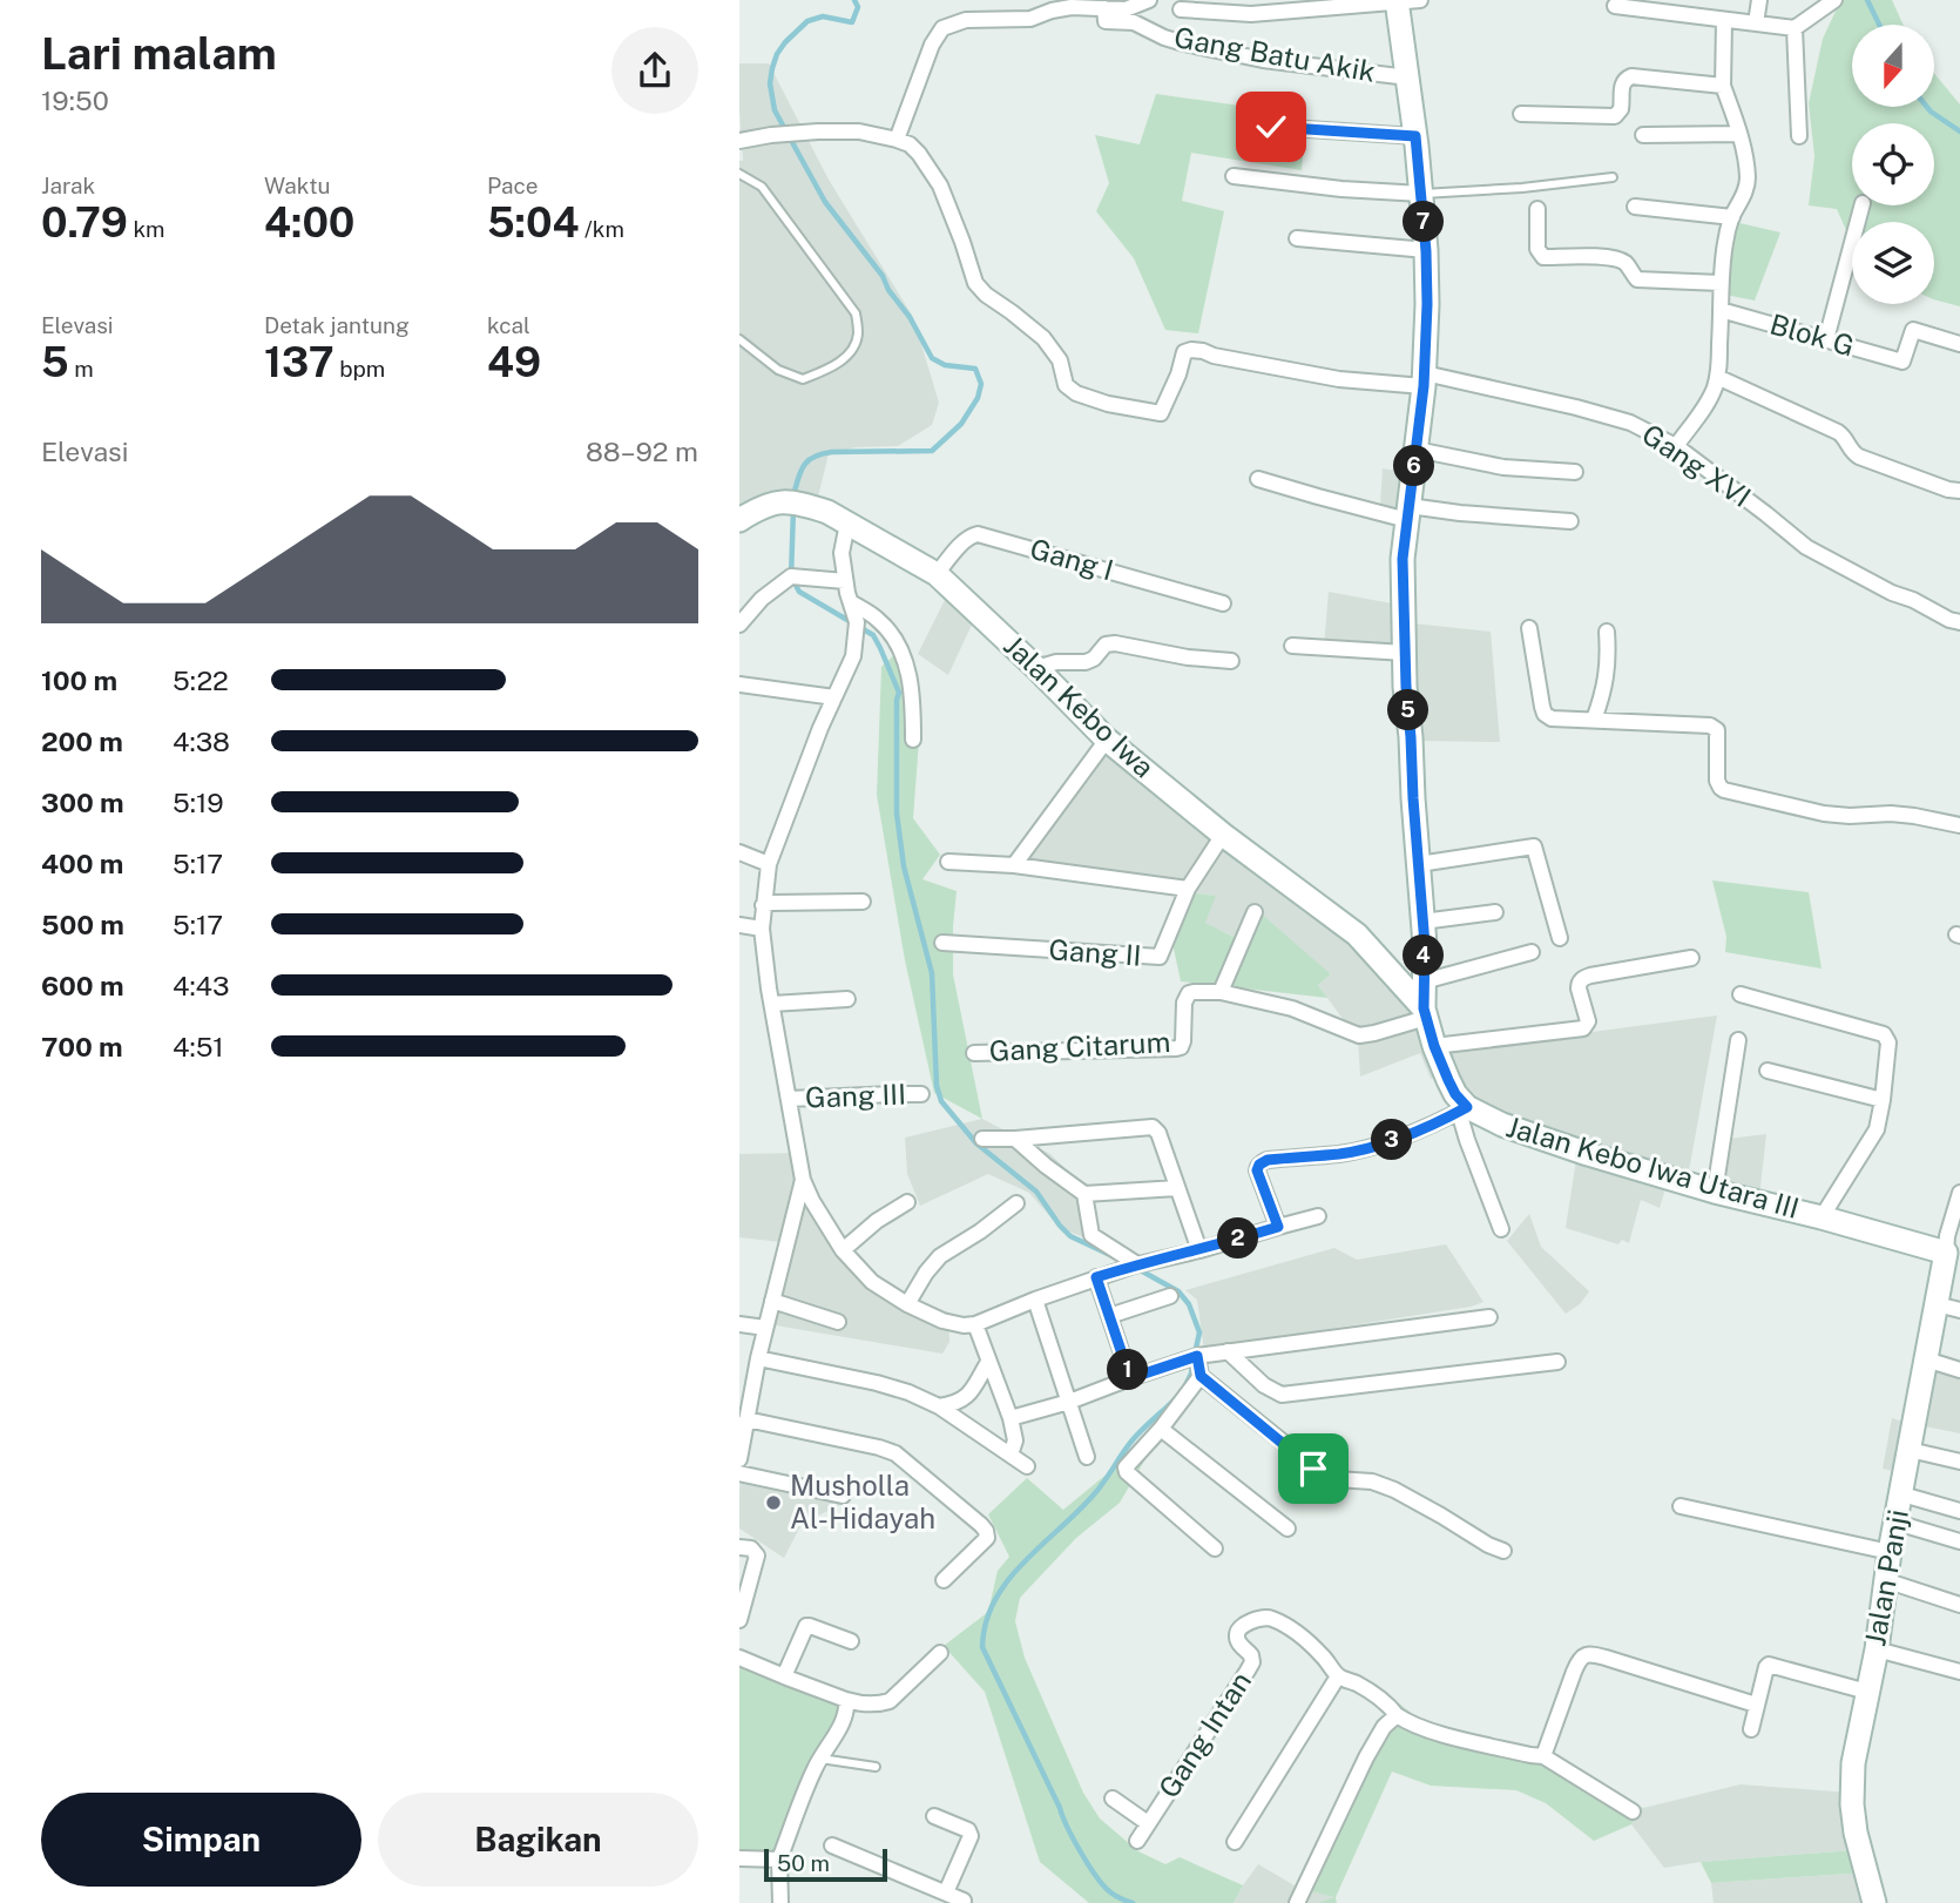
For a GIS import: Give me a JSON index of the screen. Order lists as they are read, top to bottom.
{
  "streets": {
    "street": [
      "Gang Batu Akik",
      "Blok G",
      "Gang XVI",
      "Gang I",
      "Jalan Kebo Iwa",
      "Gang II",
      "Gang Citarum",
      "Gang III",
      "Jalan Kebo Iwa Utara III",
      "Jalan Panji",
      "Gang Intan"
    ]
  },
  "crossings": [
    ["Gang I", "Jalan Kebo Iwa"],
    ["Jalan Kebo Iwa", "Gang II"],
    ["Jalan Kebo Iwa Utara III", "Jalan Panji"]
  ],
  "places": ["Musholla Al-Hidayah"],
  "scale_bar": "50 m",
  "north": "bottom",
  "page": {
    "heading": ["Lari malam", "19:50"],
    "stats": [
      ["Jarak", "0.79 km"],
      ["Waktu", "4:00"],
      ["Pace", "5:04 /km"],
      ["Elevasi", "5 m"],
      ["Detak jantung", "137 bpm"],
      ["kcal", "49"]
    ],
    "pins": [
      "7",
      "6",
      "5",
      "4",
      "3",
      "2",
      "1"
    ],
    "chart": ["Elevasi", "88–92 m"],
    "list": [
      {
        "name": "100 m",
        "note": "5:22"
      },
      {
        "name": "200 m",
        "note": "4:38"
      },
      {
        "name": "300 m",
        "note": "5:19"
      },
      {
        "name": "400 m",
        "note": "5:17"
      },
      {
        "name": "500 m",
        "note": "5:17"
      },
      {
        "name": "600 m",
        "note": "4:43"
      },
      {
        "name": "700 m",
        "note": "4:51"
      }
    ],
    "buttons": ["Simpan", "Bagikan"],
    "scale": "50 m"
  }
}
